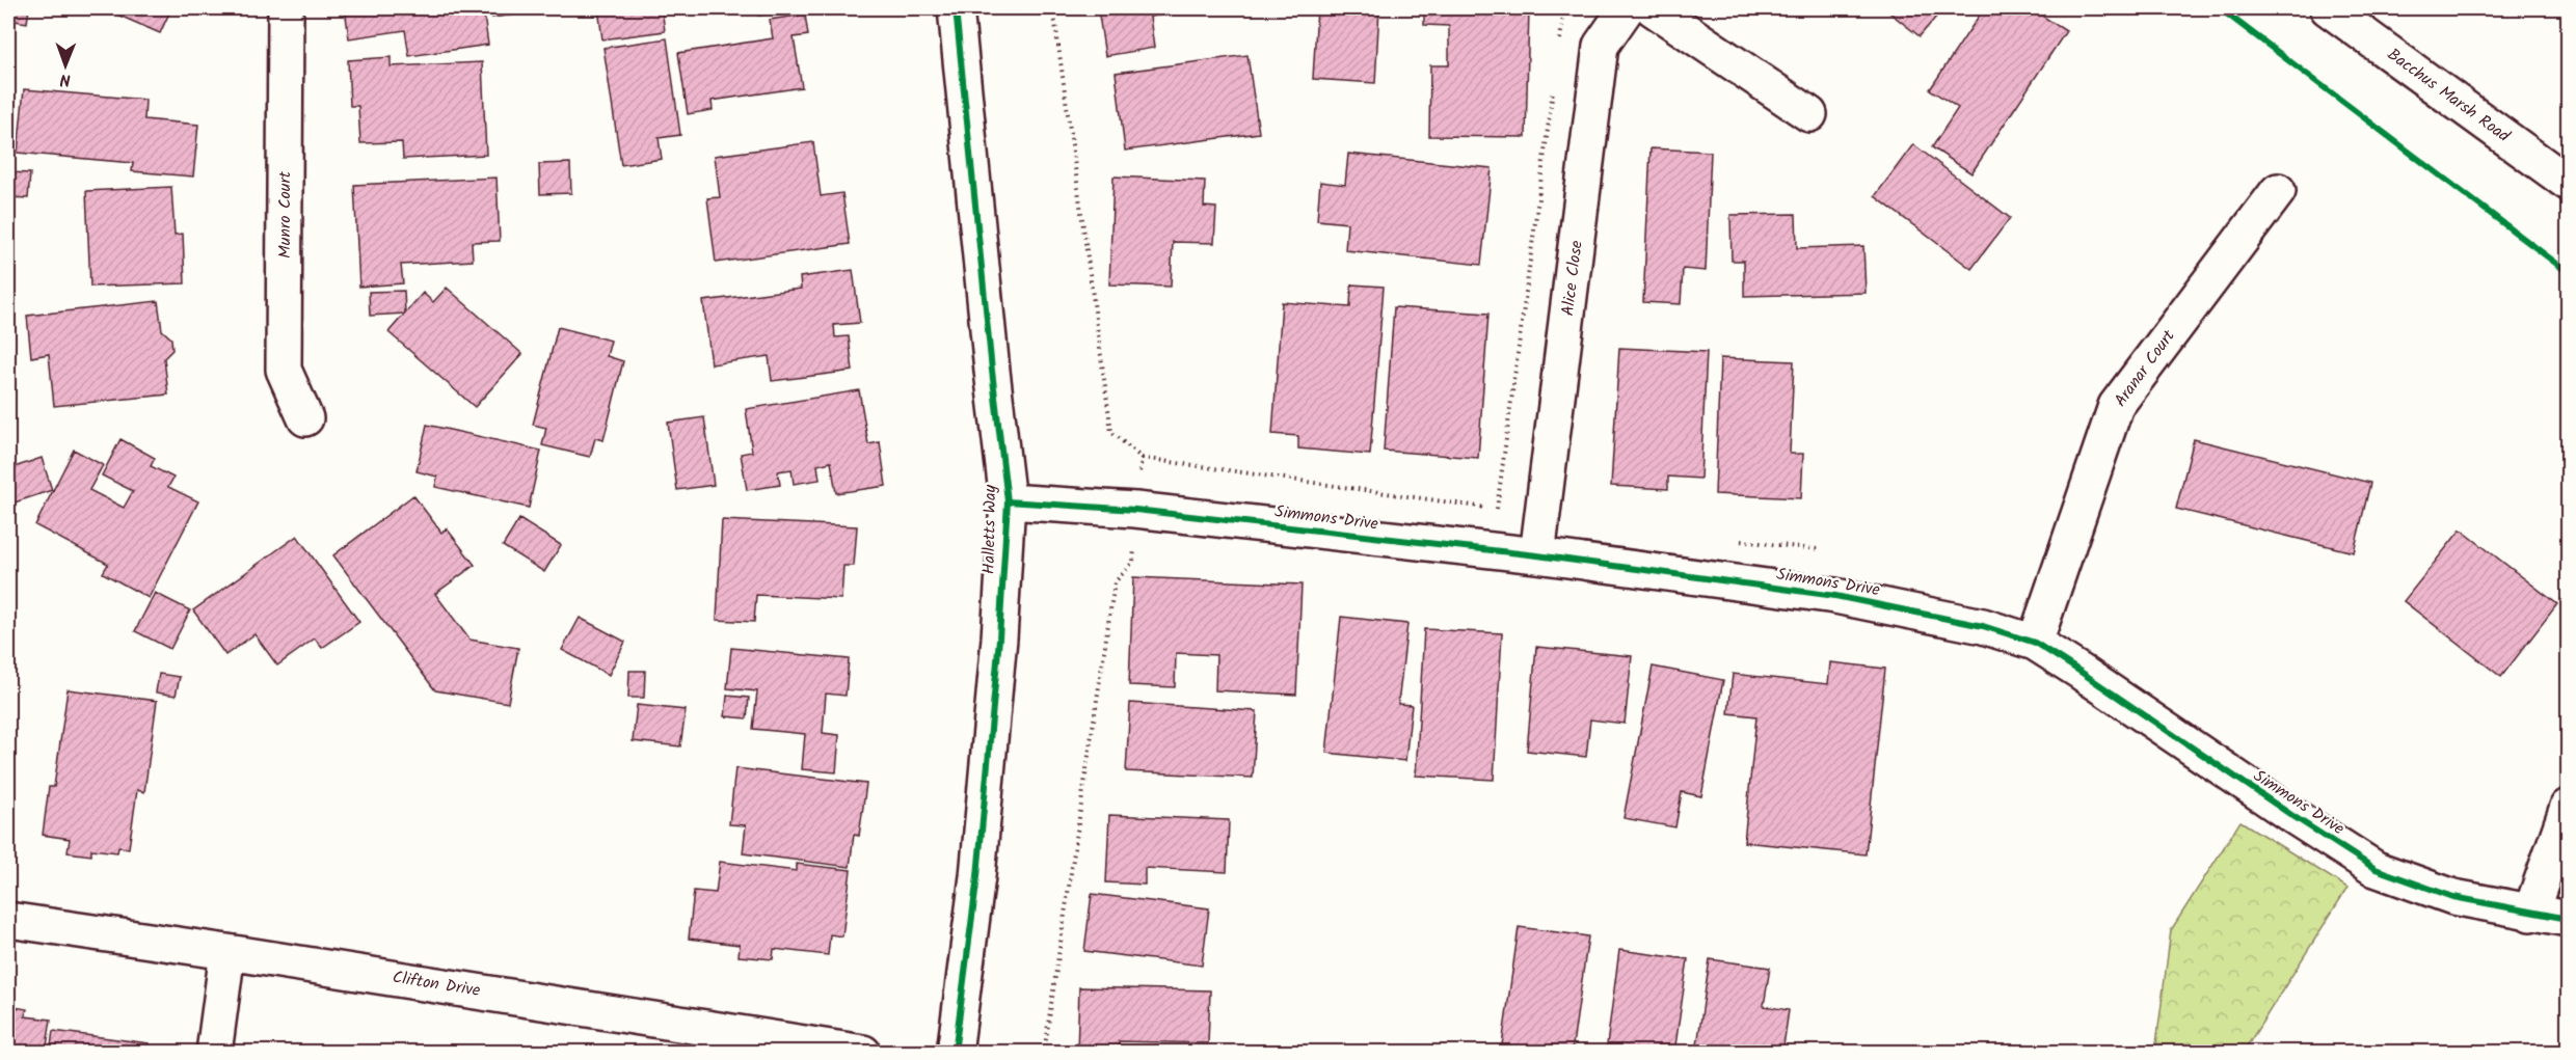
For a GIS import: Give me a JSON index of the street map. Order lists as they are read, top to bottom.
{
  "streets": {
    "street": [
      "Bacchus Marsh Road",
      "Munro Court",
      "Alice Close",
      "Aranar Court",
      "Simmons Drive",
      "Halletts Way",
      "Clifton Drive"
    ]
  },
  "crossings": [
    ["Alice Close", "Simmons Drive"],
    ["Aranar Court", "Simmons Drive"],
    ["Simmons Drive", "Halletts Way"]
  ],
  "north": "bottom"
}
